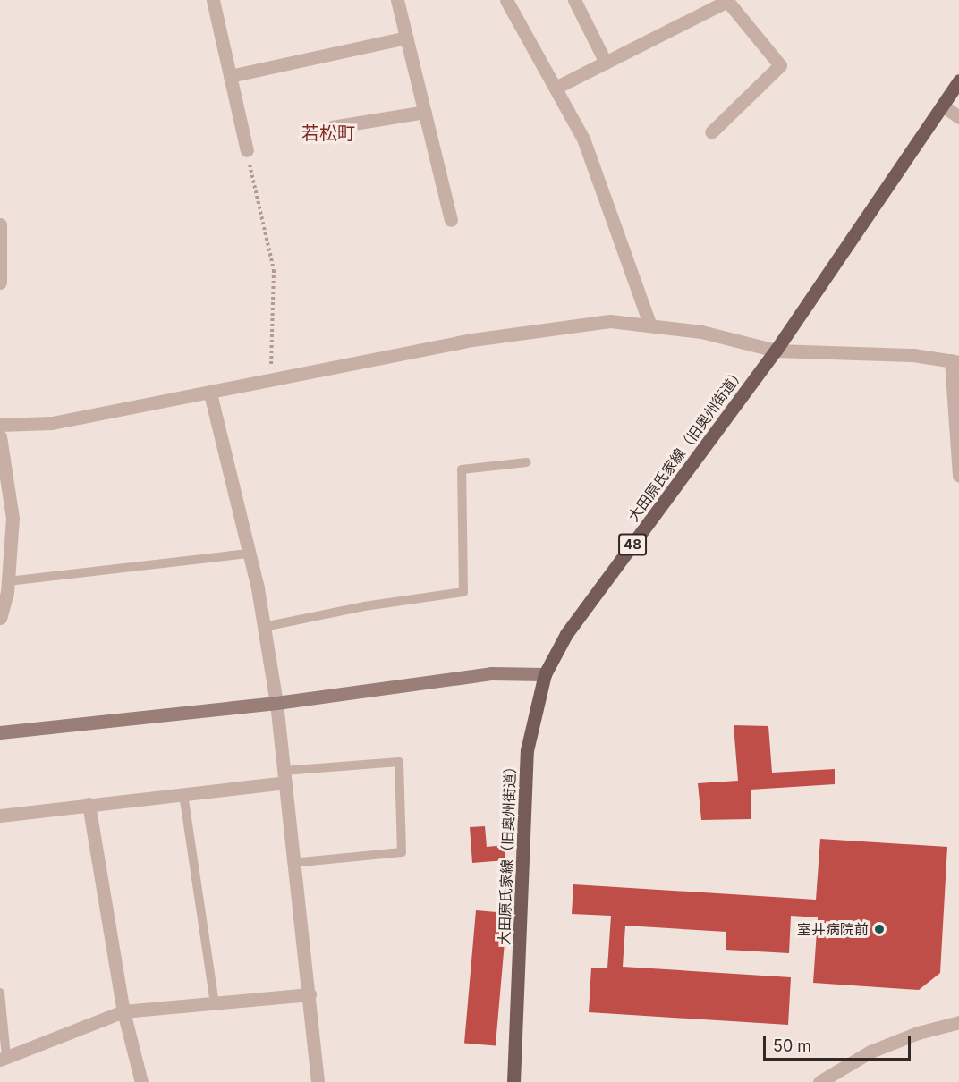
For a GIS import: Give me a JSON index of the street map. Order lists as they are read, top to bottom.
{
  "streets": {
    "main road": ["大田原氏家線（旧奥州街道）", "48"]
  },
  "districts": ["若松町"],
  "places": ["室井病院前"],
  "scale_bar": "50 m"
}
